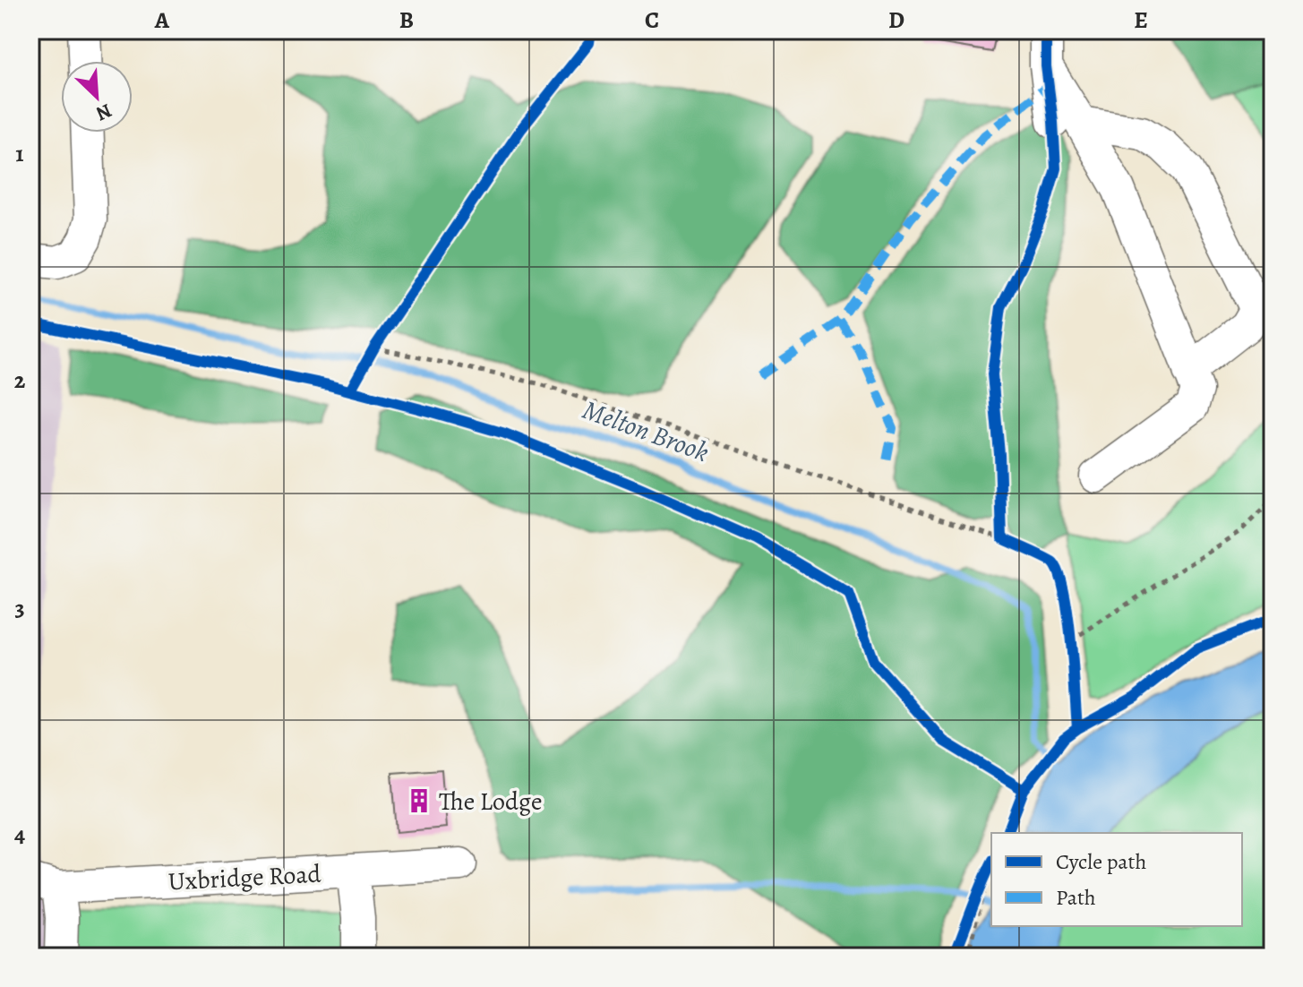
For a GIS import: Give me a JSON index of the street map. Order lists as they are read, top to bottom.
{
  "streets": {
    "street": ["Uxbridge Road"]
  },
  "water": ["Melton Brook"],
  "places": {
    "building": ["The Lodge"]
  },
  "legend": ["Cycle path", "Path"],
  "north": "bottom right",
  "grid": {
    "columns": [
      "A",
      "B",
      "C",
      "D",
      "E"
    ],
    "rows": [
      "1",
      "2",
      "3",
      "4"
    ]
  }
}
